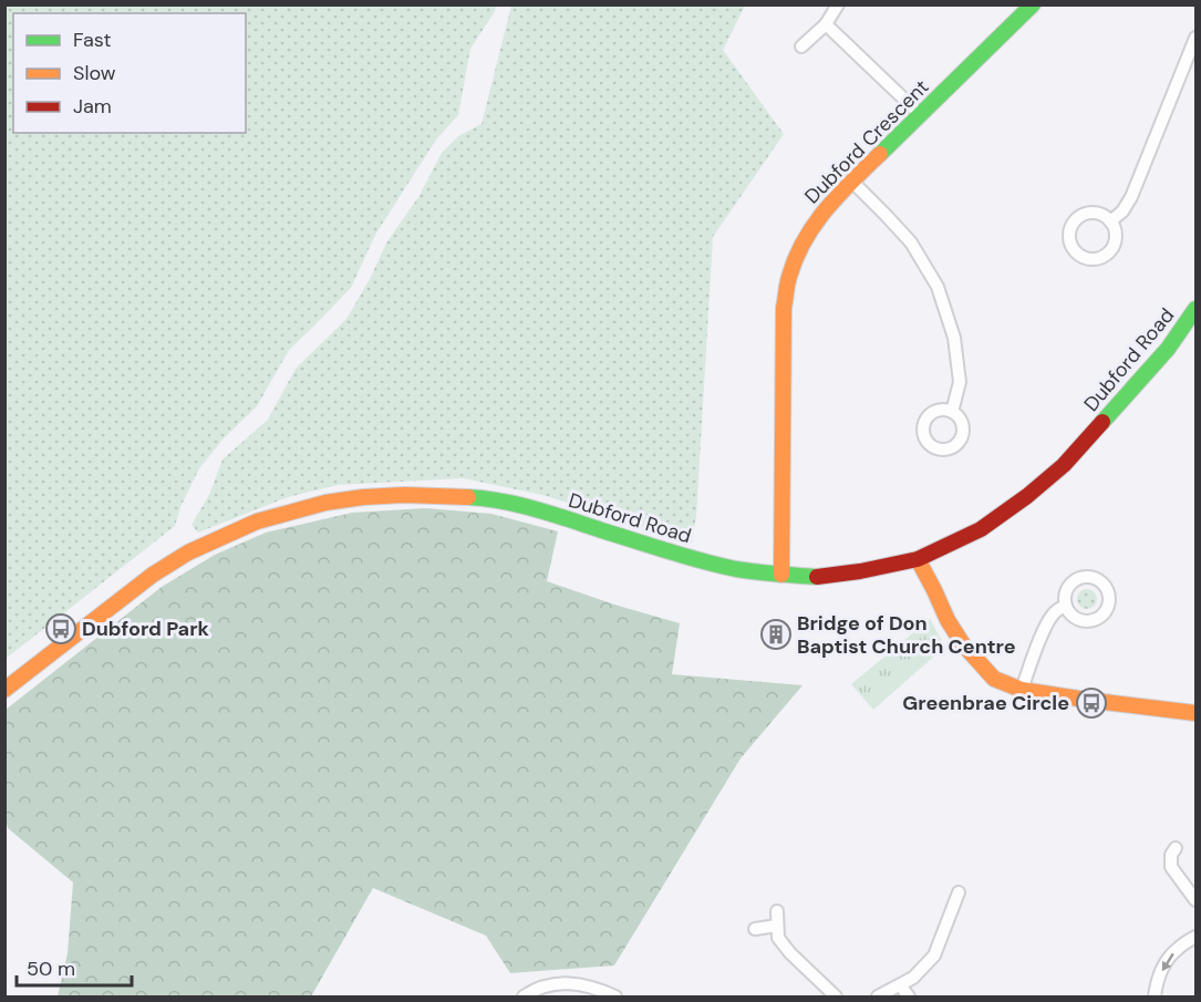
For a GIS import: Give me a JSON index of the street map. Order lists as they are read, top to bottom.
{
  "streets": {
    "street": ["Dubford Crescent", "Dubford Road"]
  },
  "crossings": [
    ["Dubford Crescent", "Dubford Road"]
  ],
  "places": {
    "bus stop": ["Dubford Park", "Greenbrae Circle"],
    "building": ["Bridge of Don Baptist Church Centre"]
  },
  "legend": ["Fast", "Slow", "Jam"],
  "scale_bar": "50 m"
}
